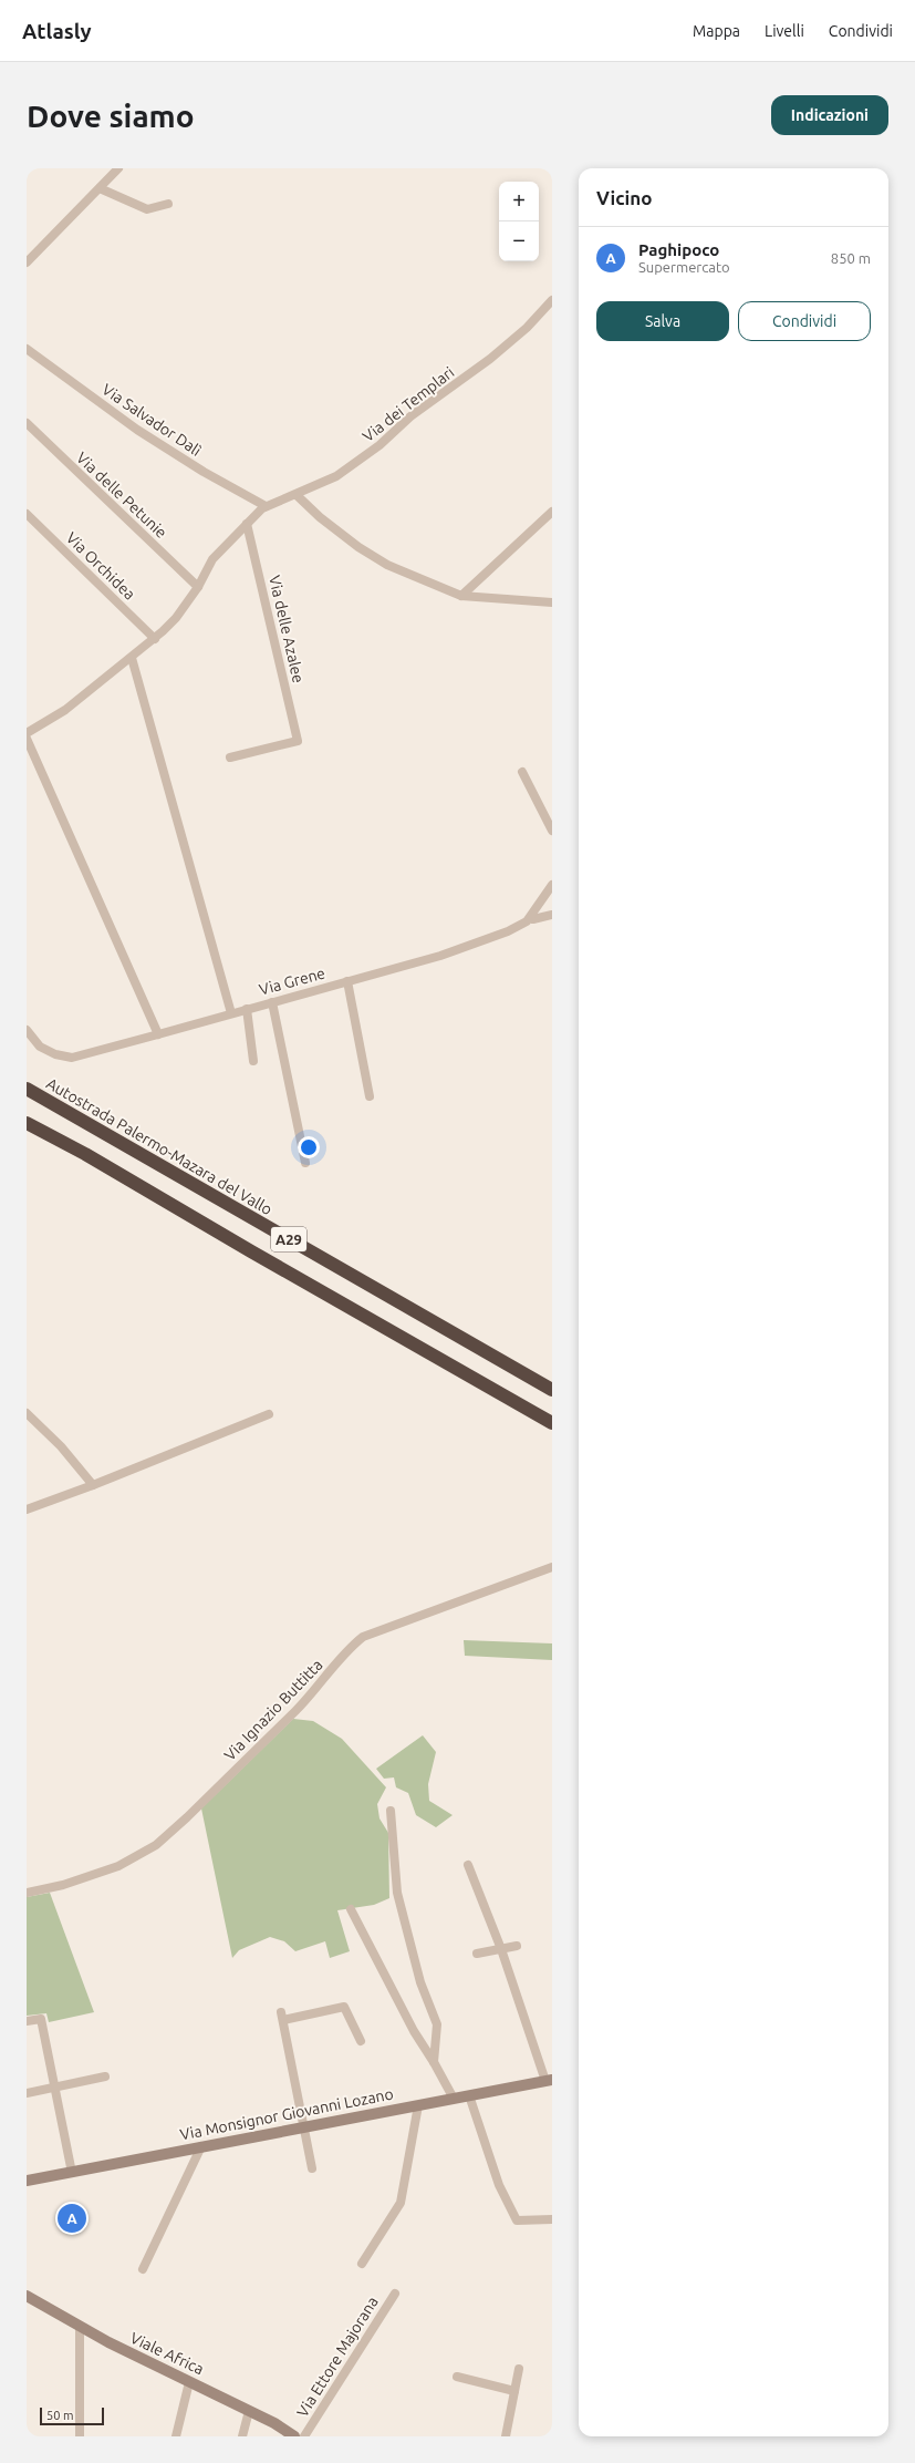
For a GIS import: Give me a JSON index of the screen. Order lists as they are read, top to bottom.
{
  "streets": {
    "highway": ["Autostrada Palermo-Mazara del Vallo", "A29"],
    "main road": ["Via Monsignor Giovanni Lozano", "Viale Africa"],
    "street": [
      "Via dei Templari",
      "Via Salvador Dalì",
      "Via delle Petunie",
      "Via Orchidea",
      "Via delle Azalee",
      "Via Grene",
      "Via Ignazio Buttitta",
      "Via Ettore Majorana"
    ]
  },
  "crossings": [
    ["Via dei Templari", "Via Salvador Dalì"]
  ],
  "scale_bar": "50 m",
  "page": {
    "header": "Atlasly",
    "nav": ["Mappa", "Livelli", "Condividi"],
    "buttons": [
      "Indicazioni",
      ["Salva", "Condividi"]
    ],
    "title": "Dove siamo",
    "heading": "Vicino",
    "map_buttons": ["+", "−"],
    "list": [
      {
        "mark": "A",
        "name": "Paghipoco",
        "note": "Supermercato",
        "value": "850 m"
      }
    ],
    "pins": "A",
    "scale": "50 m"
  }
}
